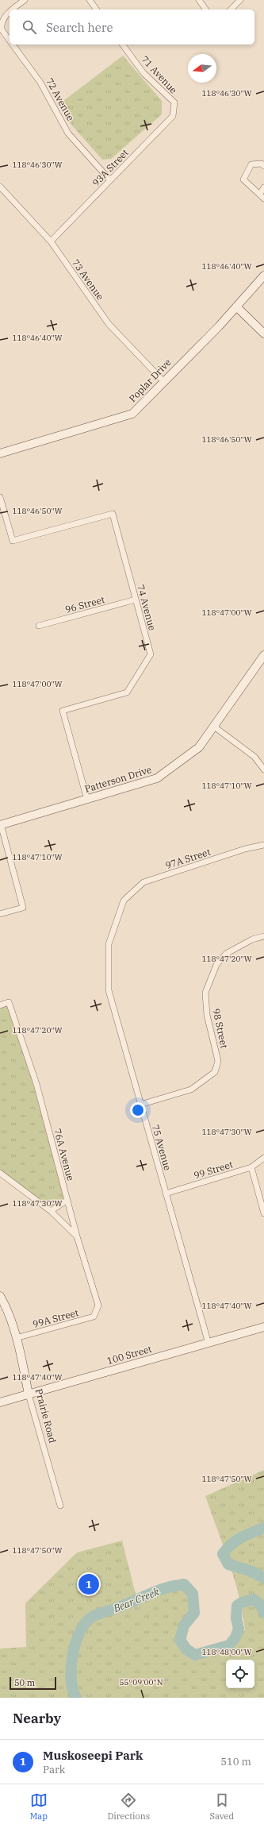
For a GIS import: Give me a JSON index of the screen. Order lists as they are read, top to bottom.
{
  "streets": {
    "street": [
      "71 Avenue",
      "72 Avenue",
      "93A Street",
      "73 Avenue",
      "Poplar Drive",
      "96 Street",
      "74 Avenue",
      "Patterson Drive",
      "97A Street",
      "98 Street",
      "75 Avenue",
      "76A Avenue",
      "99 Street",
      "99A Street",
      "100 Street",
      "Prairie Road"
    ]
  },
  "crossings": [
    ["71 Avenue", "93A Street"],
    ["72 Avenue", "93A Street"],
    ["93A Street", "73 Avenue"],
    ["73 Avenue", "Poplar Drive"],
    ["96 Street", "74 Avenue"],
    ["74 Avenue", "Patterson Drive"],
    ["97A Street", "75 Avenue"],
    ["98 Street", "75 Avenue"],
    ["75 Avenue", "99 Street"],
    ["75 Avenue", "100 Street"],
    ["76A Avenue", "99A Street"],
    ["99A Street", "Prairie Road"],
    ["100 Street", "Prairie Road"]
  ],
  "water": ["Bear Creek"],
  "scale_bar": "50 m",
  "north": "left",
  "page": {
    "search": "Search here",
    "pins": "1",
    "scale": "50 m",
    "heading": "Nearby",
    "list": [
      {
        "mark": "1",
        "name": "Muskoseepi Park",
        "note": "Park",
        "value": "510 m"
      }
    ],
    "nav": ["Map", "Directions", "Saved"]
  },
  "coordinates": [
    "118°46'30\"W",
    "118°46'40\"W",
    "118°46'50\"W",
    "118°47'00\"W",
    "118°47'10\"W",
    "118°47'20\"W",
    "118°47'30\"W",
    "118°47'40\"W",
    "118°47'50\"W",
    "118°48'00\"W",
    "55°09'00\"N"
  ]
}
